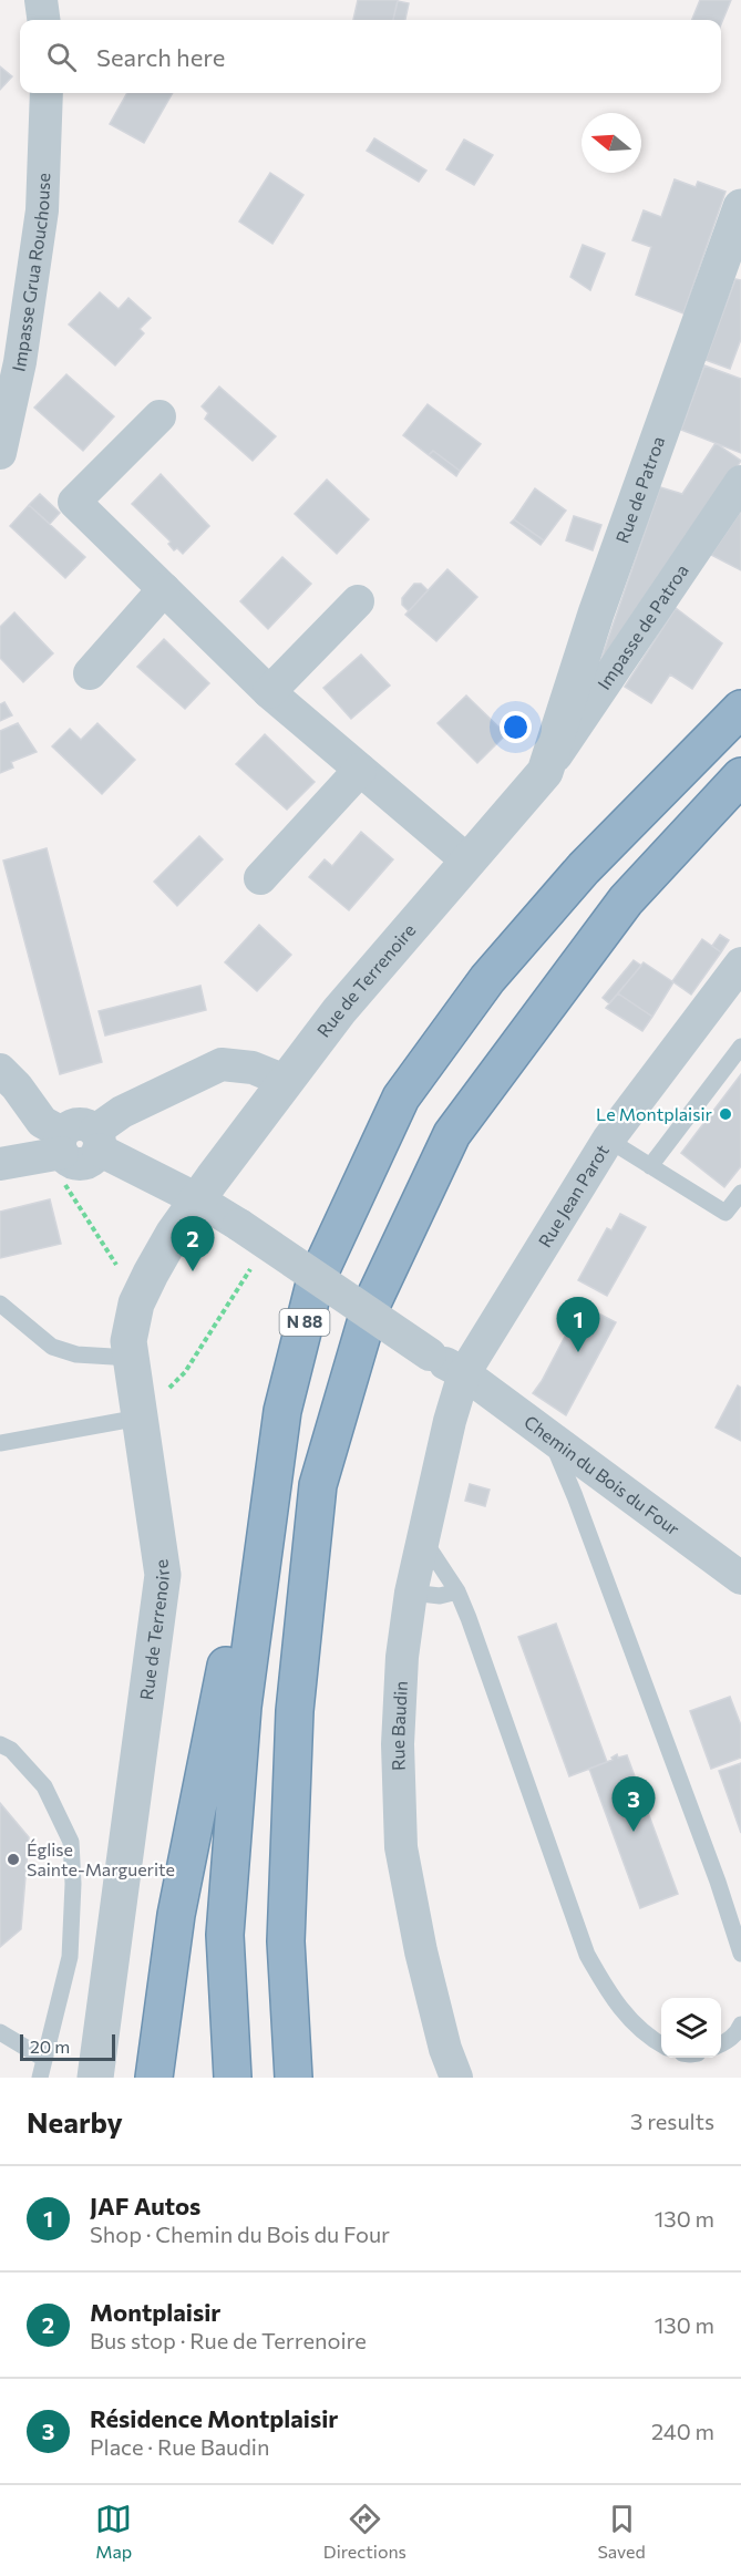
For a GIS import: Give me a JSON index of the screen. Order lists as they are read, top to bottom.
{
  "streets": {
    "highway": ["N 88"],
    "street": [
      "Impasse Grua Rouchouse",
      "Rue de Patroa",
      "Impasse de Patroa",
      "Rue de Terrenoire",
      "Rue Jean Parot",
      "Chemin du Bois du Four",
      "Rue Baudin"
    ]
  },
  "crossings": [
    ["Rue de Patroa", "Impasse de Patroa"],
    ["Rue de Patroa", "Rue de Terrenoire"],
    ["Impasse de Patroa", "Rue de Terrenoire"],
    ["Rue Jean Parot", "Chemin du Bois du Four"],
    ["Rue Jean Parot", "Rue Baudin"],
    ["Chemin du Bois du Four", "Rue Baudin"]
  ],
  "places": ["Le Montplaisir", "Église Sainte-Marguerite"],
  "scale_bar": "20 m",
  "north": "left",
  "page": {
    "search": "Search here",
    "pins": ["2", "1", "3"],
    "scale": "20 m",
    "heading": ["Nearby", "3 results"],
    "list": [
      {
        "mark": "1",
        "name": "JAF Autos",
        "note": "Shop · Chemin du Bois du Four",
        "value": "130 m"
      },
      {
        "mark": "2",
        "name": "Montplaisir",
        "note": "Bus stop · Rue de Terrenoire",
        "value": "130 m"
      },
      {
        "mark": "3",
        "name": "Résidence Montplaisir",
        "note": "Place · Rue Baudin",
        "value": "240 m"
      }
    ],
    "nav": ["Map", "Directions", "Saved"]
  }
}
